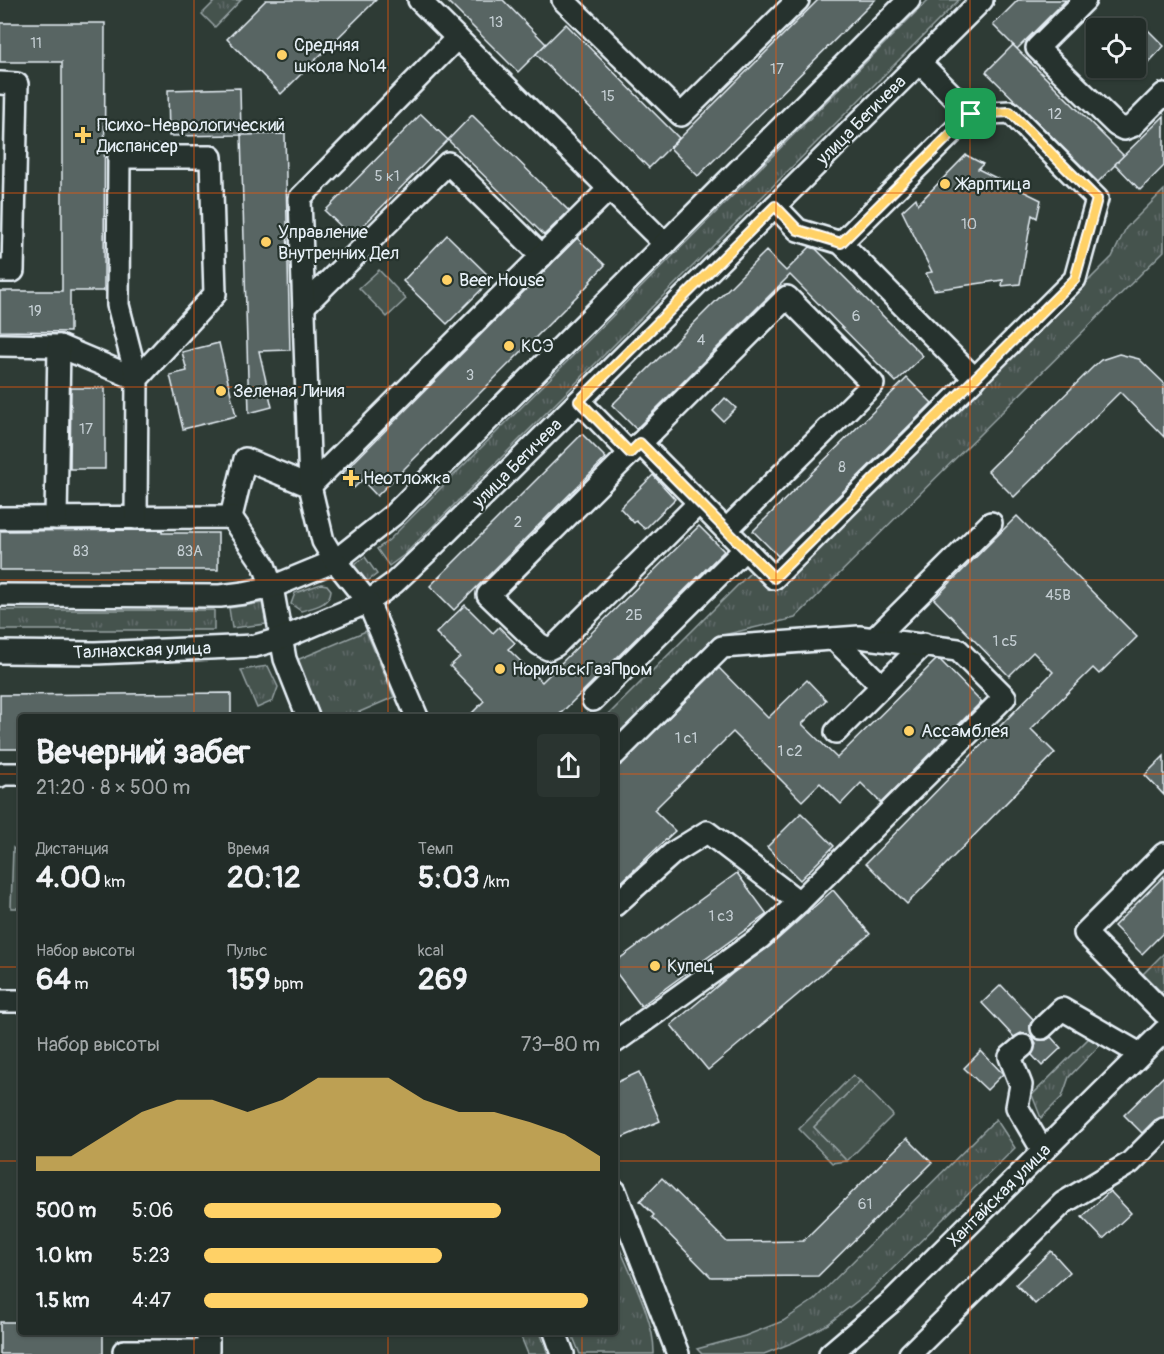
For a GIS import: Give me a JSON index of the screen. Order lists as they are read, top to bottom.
{
  "streets": {
    "street": ["улица Бегичева", "Талнахская улица", "Хантайская улица"]
  },
  "crossings": [
    ["улица Бегичева", "Талнахская улица"]
  ],
  "places": {
    "other": [
      "Средняя школа №14",
      "Жарптица",
      "Управление Внутренних Дел",
      "Beer House",
      "КСЭ",
      "Зеленая Линия",
      "НорильскГазПром",
      "Ассамблея",
      "Купец"
    ],
    "health": ["Психо-Неврологический Диспансер", "Неотложка"]
  },
  "house_numbers": [
    "13",
    "11",
    "17",
    "15",
    "12",
    "5 к1",
    "10",
    "19",
    "6",
    "4",
    "3",
    "17",
    "8",
    "2",
    "83",
    "83А",
    "45В",
    "2Б",
    "1 с5",
    "1 с1",
    "1 с2",
    "1 с3",
    "61"
  ],
  "page": {
    "heading": ["Вечерний забег", "21:20 · 8 × 500 m"],
    "stats": [
      ["Дистанция", "4.00 km"],
      ["Время", "20:12"],
      ["Темп", "5:03 /km"],
      ["Набор высоты", "64 m"],
      ["Пульс", "159 bpm"],
      ["kcal", "269"]
    ],
    "chart": ["Набор высоты", "73–80 m"],
    "list": [
      {
        "name": "500 m",
        "note": "5:06"
      },
      {
        "name": "1.0 km",
        "note": "5:23"
      },
      {
        "name": "1.5 km",
        "note": "4:47"
      }
    ]
  }
}
